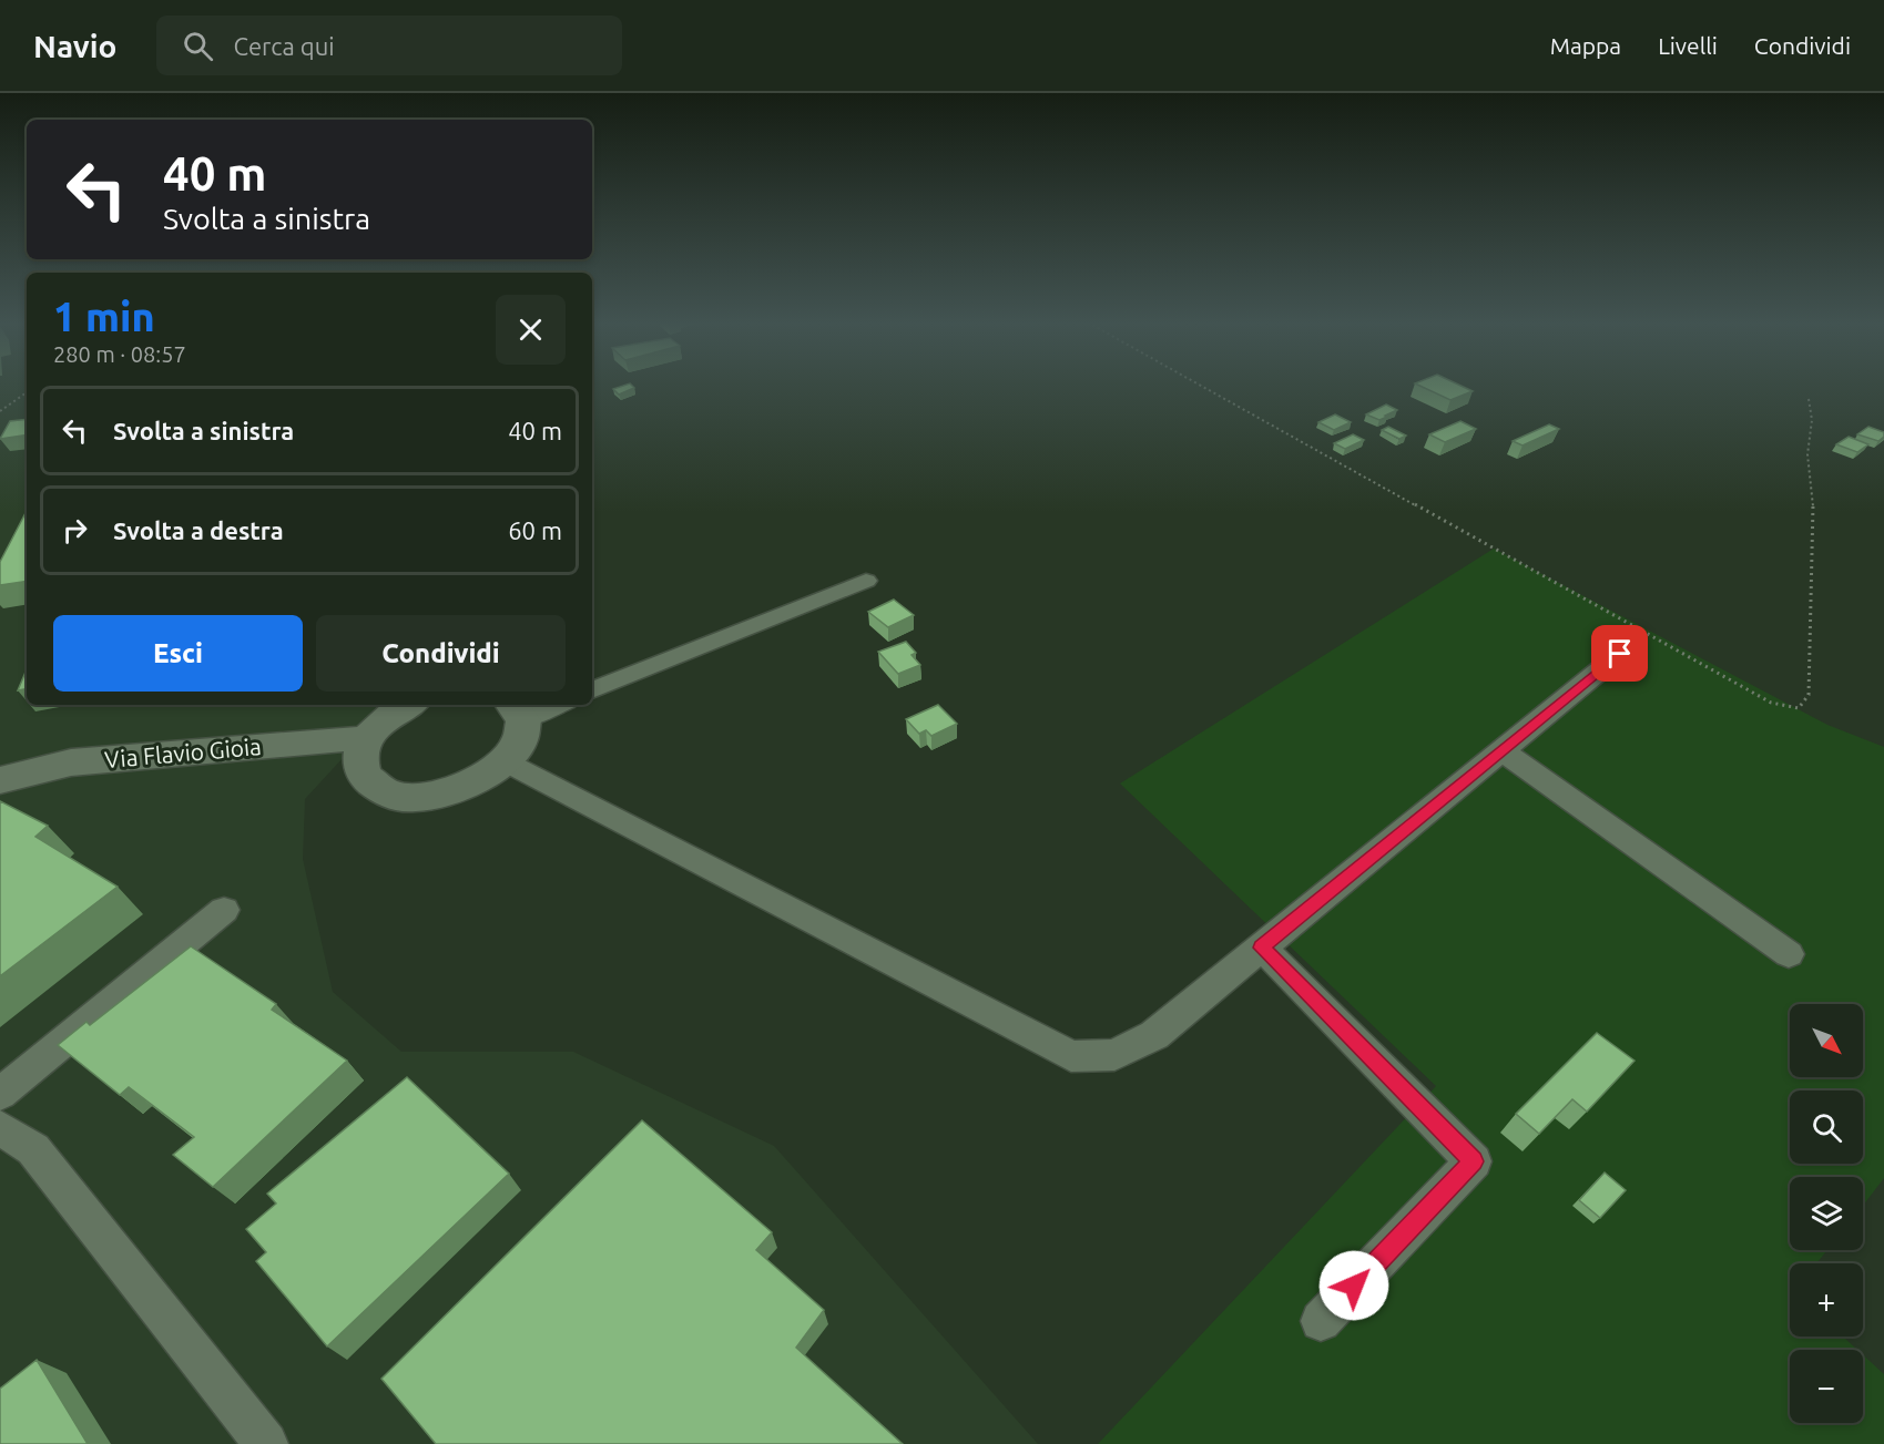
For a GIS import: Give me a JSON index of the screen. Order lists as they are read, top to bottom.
{
  "streets": {
    "main road": ["Via Flavio Gioia"]
  },
  "north": "bottom right",
  "page": {
    "header": "Navio",
    "search": "Cerca qui",
    "nav": ["Mappa", "Livelli", "Condividi"],
    "turn": ["40 m", "Svolta a sinistra"],
    "heading": ["1 min", "280 m · 08:57"],
    "list": [
      {
        "name": "Svolta a sinistra",
        "value": "40 m"
      },
      {
        "name": "Svolta a destra",
        "value": "60 m"
      }
    ],
    "buttons": ["Esci", "Condividi"],
    "map_buttons": ["+", "−"]
  }
}
